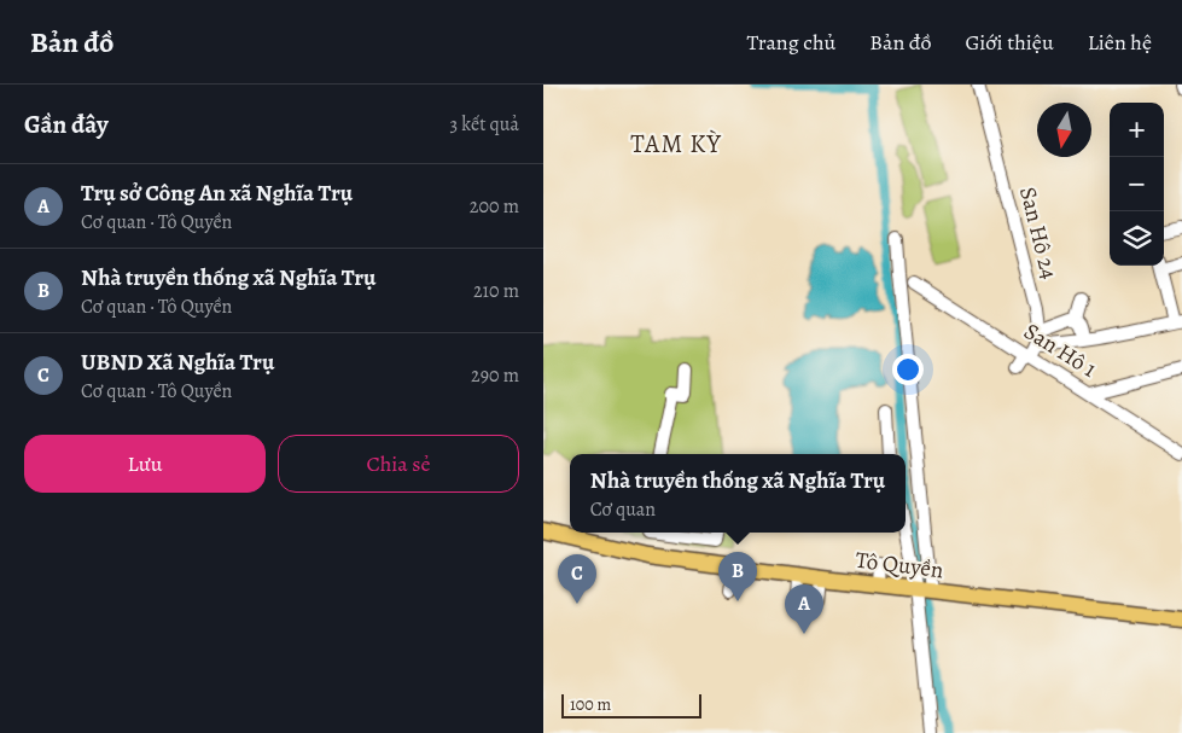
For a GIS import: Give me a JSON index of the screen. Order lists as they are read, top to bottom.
{
  "streets": {
    "main road": ["Tô Quyền"],
    "street": ["San Hô 24", "San Hô 1"]
  },
  "districts": ["TAM KỲ"],
  "scale_bar": "100 m",
  "north": "bottom",
  "page": {
    "header": "Bản đồ",
    "nav": [
      "Trang chủ",
      "Bản đồ",
      "Giới thiệu",
      "Liên hệ"
    ],
    "heading": ["Gần đây", "3 kết quả"],
    "map_buttons": ["+", "−"],
    "list": [
      {
        "mark": "A",
        "name": "Trụ sở Công An xã Nghĩa Trụ",
        "note": "Cơ quan · Tô Quyền",
        "value": "200 m"
      },
      {
        "mark": "B",
        "name": "Nhà truyền thống xã Nghĩa Trụ",
        "note": "Cơ quan · Tô Quyền",
        "value": "210 m"
      },
      {
        "mark": "C",
        "name": "UBND Xã Nghĩa Trụ",
        "note": "Cơ quan · Tô Quyền",
        "value": "290 m"
      }
    ],
    "buttons": ["Lưu", "Chia sẻ"],
    "popup": ["Nhà truyền thống xã Nghĩa Trụ", "Cơ quan"],
    "pins": ["B", "C", "A"],
    "scale": "100 m"
  }
}
